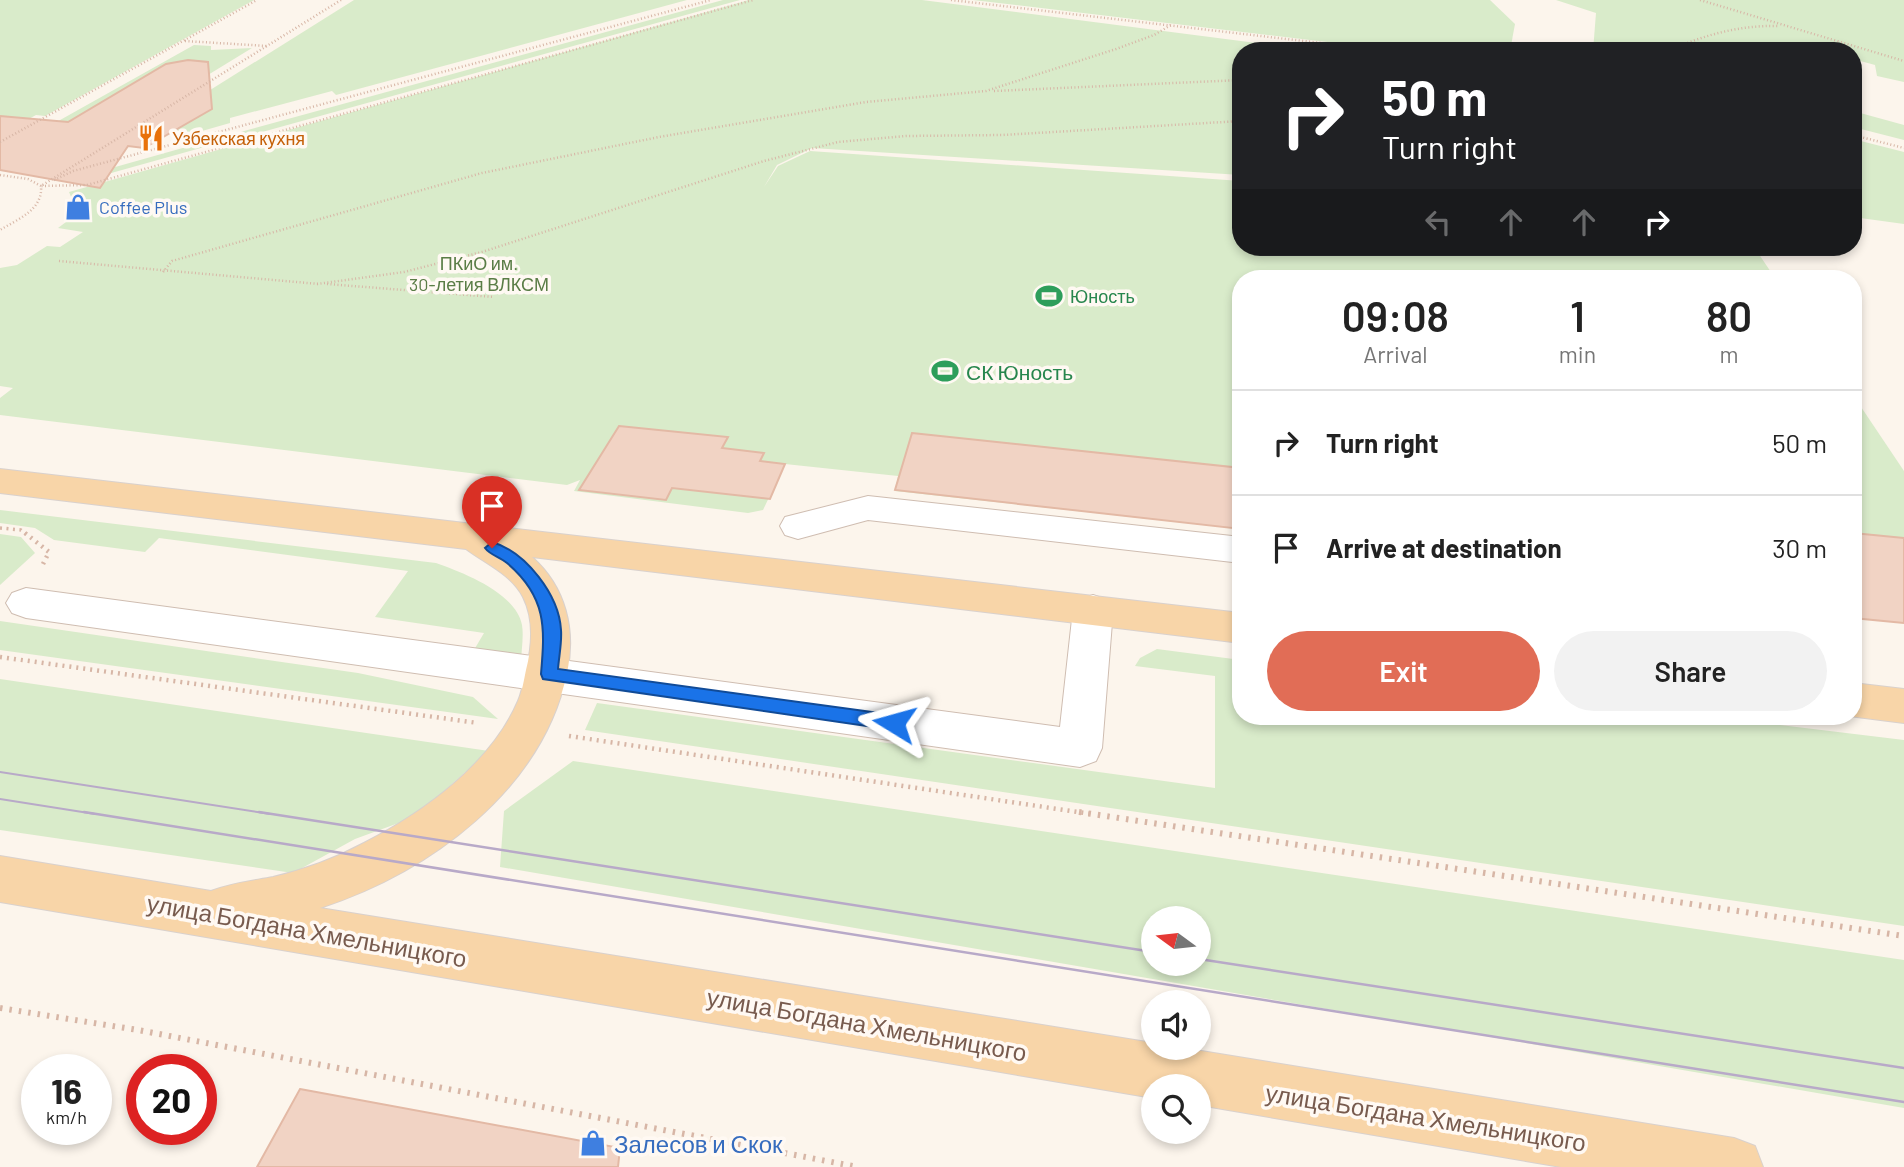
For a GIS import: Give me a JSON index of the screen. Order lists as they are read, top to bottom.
{
  "streets": {
    "main road": ["улица Богдана Хмельницкого"]
  },
  "parks": ["ПКиО им. 30-летия ВЛКСМ"],
  "places": {
    "restaurant": ["Узбекская кухня"],
    "shop": ["Coffee Plus", "Залесов и Скок"],
    "sports": ["Юность", "СК Юность"]
  },
  "north": "left",
  "page": {
    "turn": ["50 m", "Turn right"],
    "eta": [
      "09:08",
      "Arrival",
      "1",
      "min",
      "80",
      "m"
    ],
    "list": [
      {
        "name": "Turn right",
        "value": "50 m"
      },
      {
        "name": "Arrive at destination",
        "value": "30 m"
      }
    ],
    "buttons": ["Exit", "Share"],
    "speed": "16 km/h",
    "limit": "20"
  }
}
